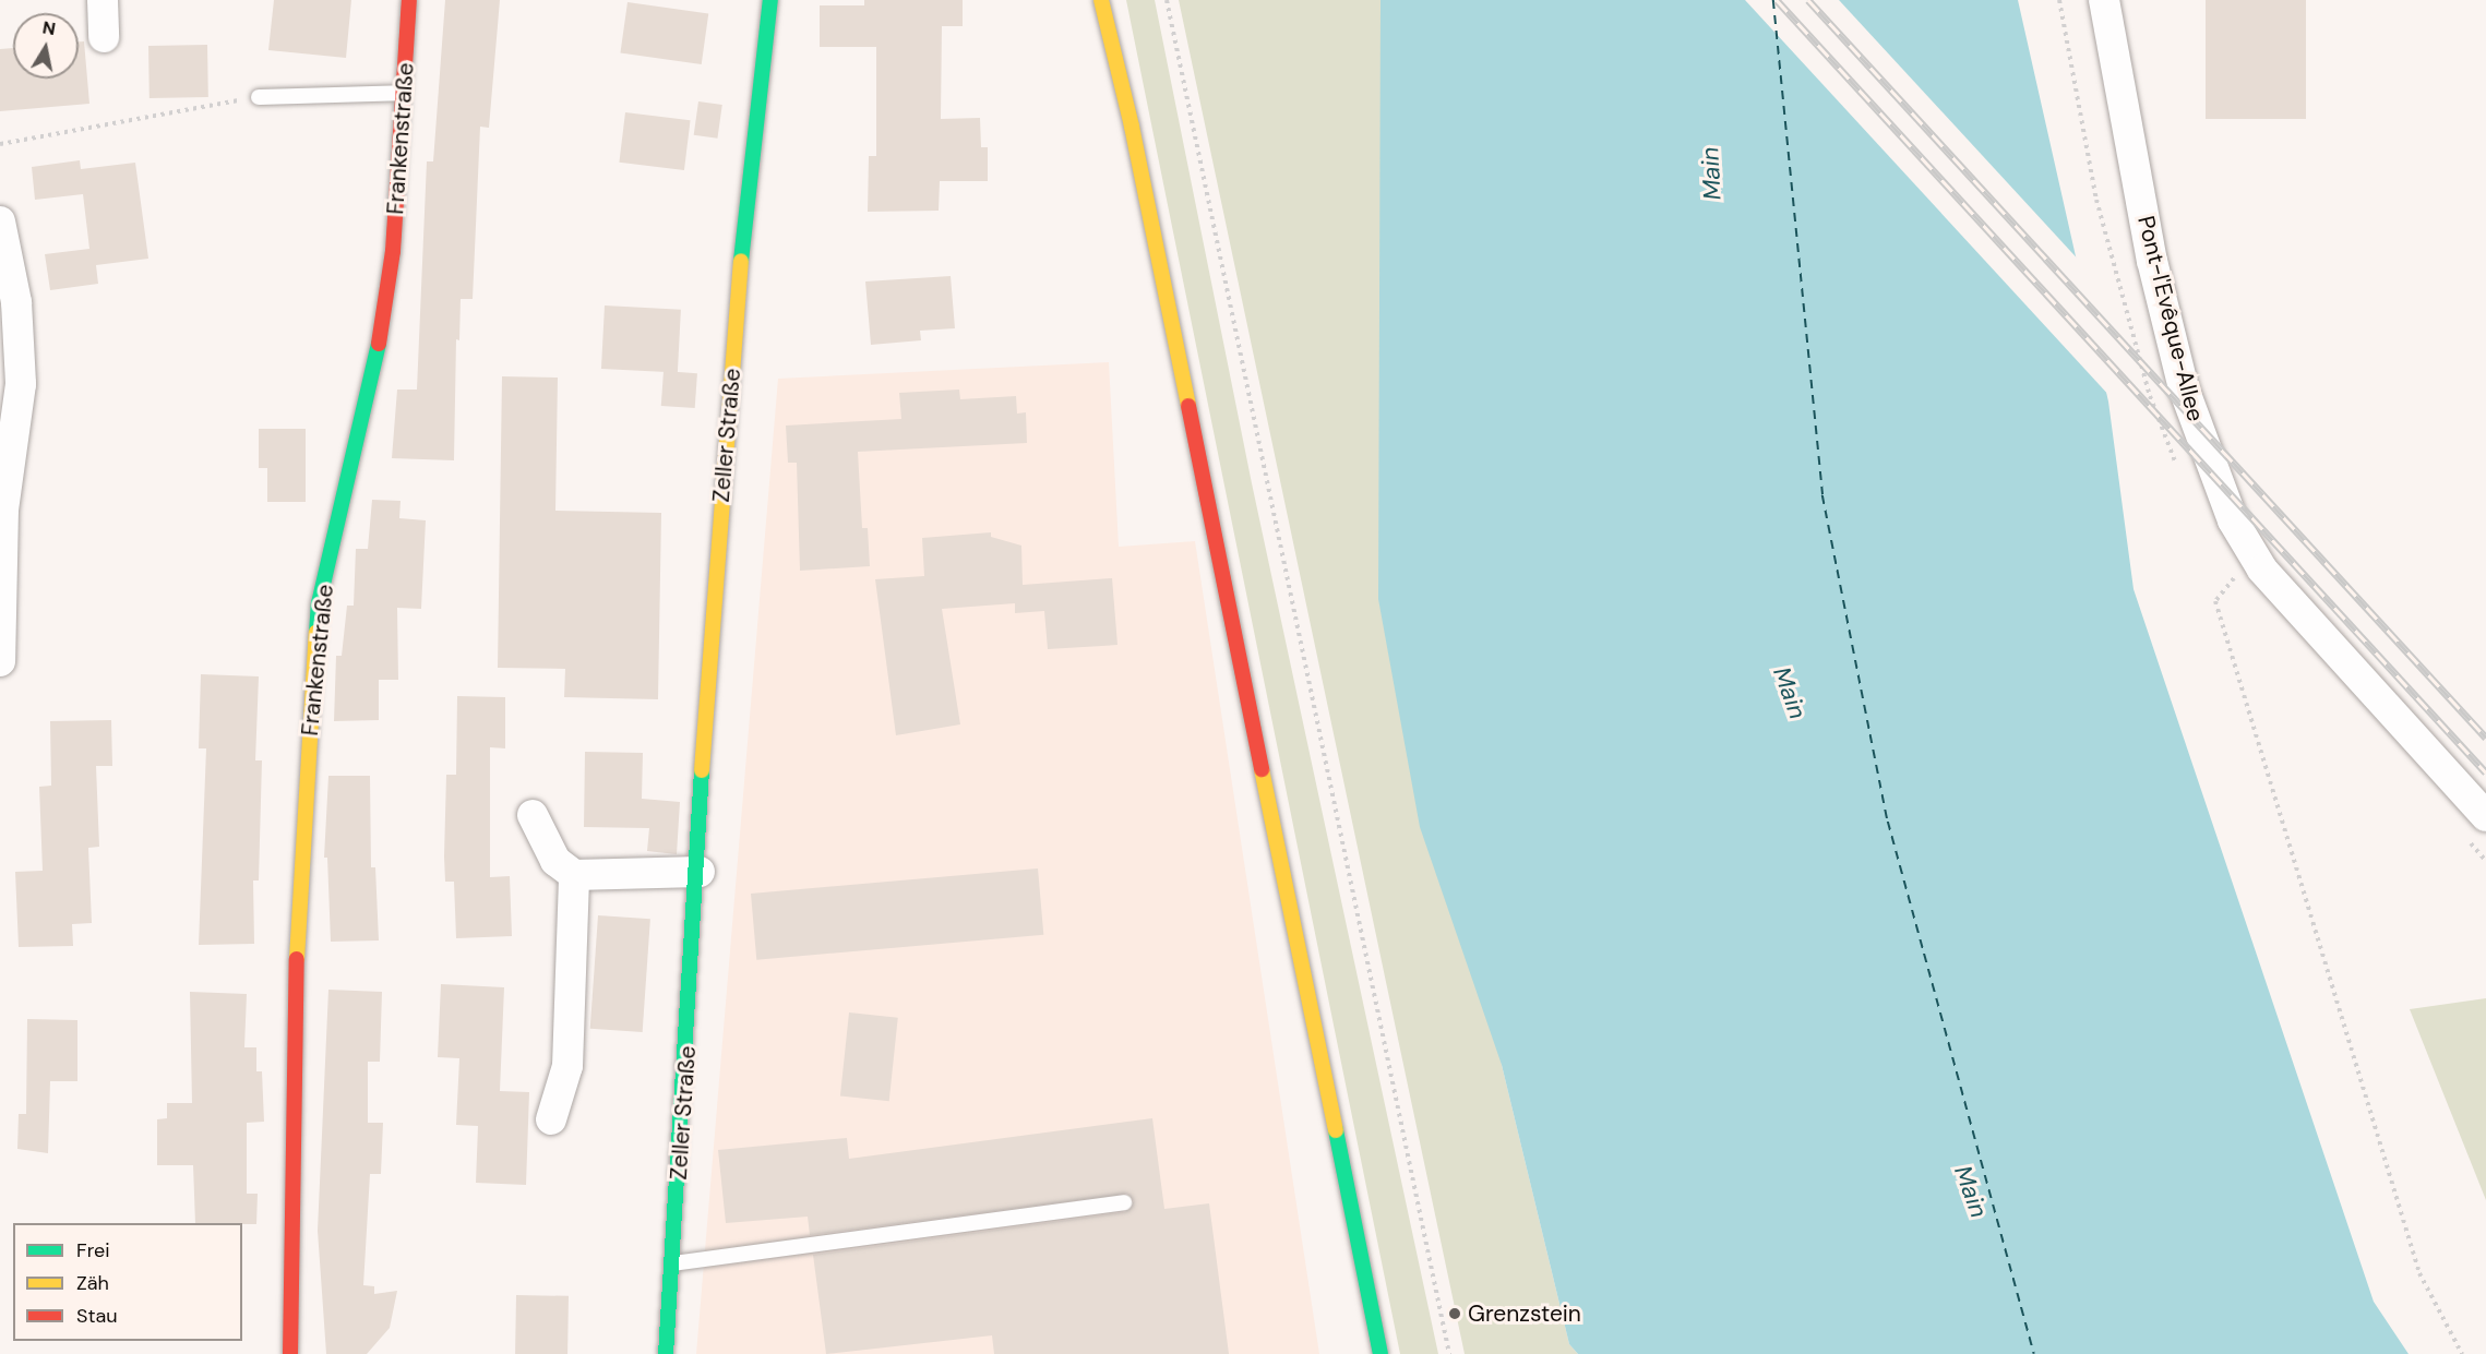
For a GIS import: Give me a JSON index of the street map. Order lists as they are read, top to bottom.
{
  "streets": {
    "street": ["Frankenstraße", "Pont-l'Evêque-Allee", "Zeller Straße"]
  },
  "water": ["Main"],
  "places": ["Grenzstein"],
  "legend": ["Frei", "Zäh", "Stau"],
  "north": "top"
}
